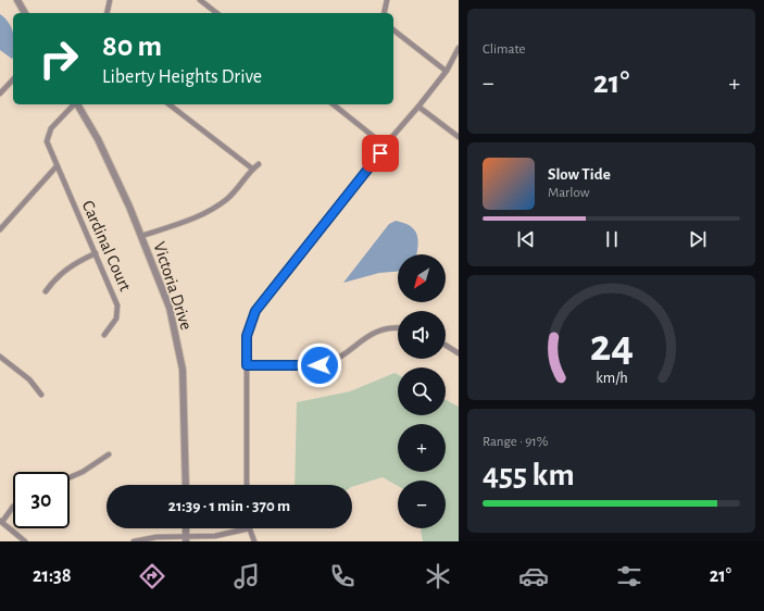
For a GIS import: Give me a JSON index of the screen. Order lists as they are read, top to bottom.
{
  "streets": {
    "street": ["Cardinal Court", "Victoria Drive"]
  },
  "north": "bottom left",
  "page": {
    "tile": [
      "Climate",
      ["Range · 91%", "455 km"]
    ],
    "turn": ["80 m", "Liberty Heights Drive"],
    "heat": ["−", "21°", "+"],
    "song": ["Slow Tide", "Marlow"],
    "map_buttons": ["+", "−"],
    "limit": "30",
    "trip": "21:39 · 1 min · 370 m",
    "tabs": ["21:38", "21°"],
    "gauge": ["24", "km/h"]
  }
}
